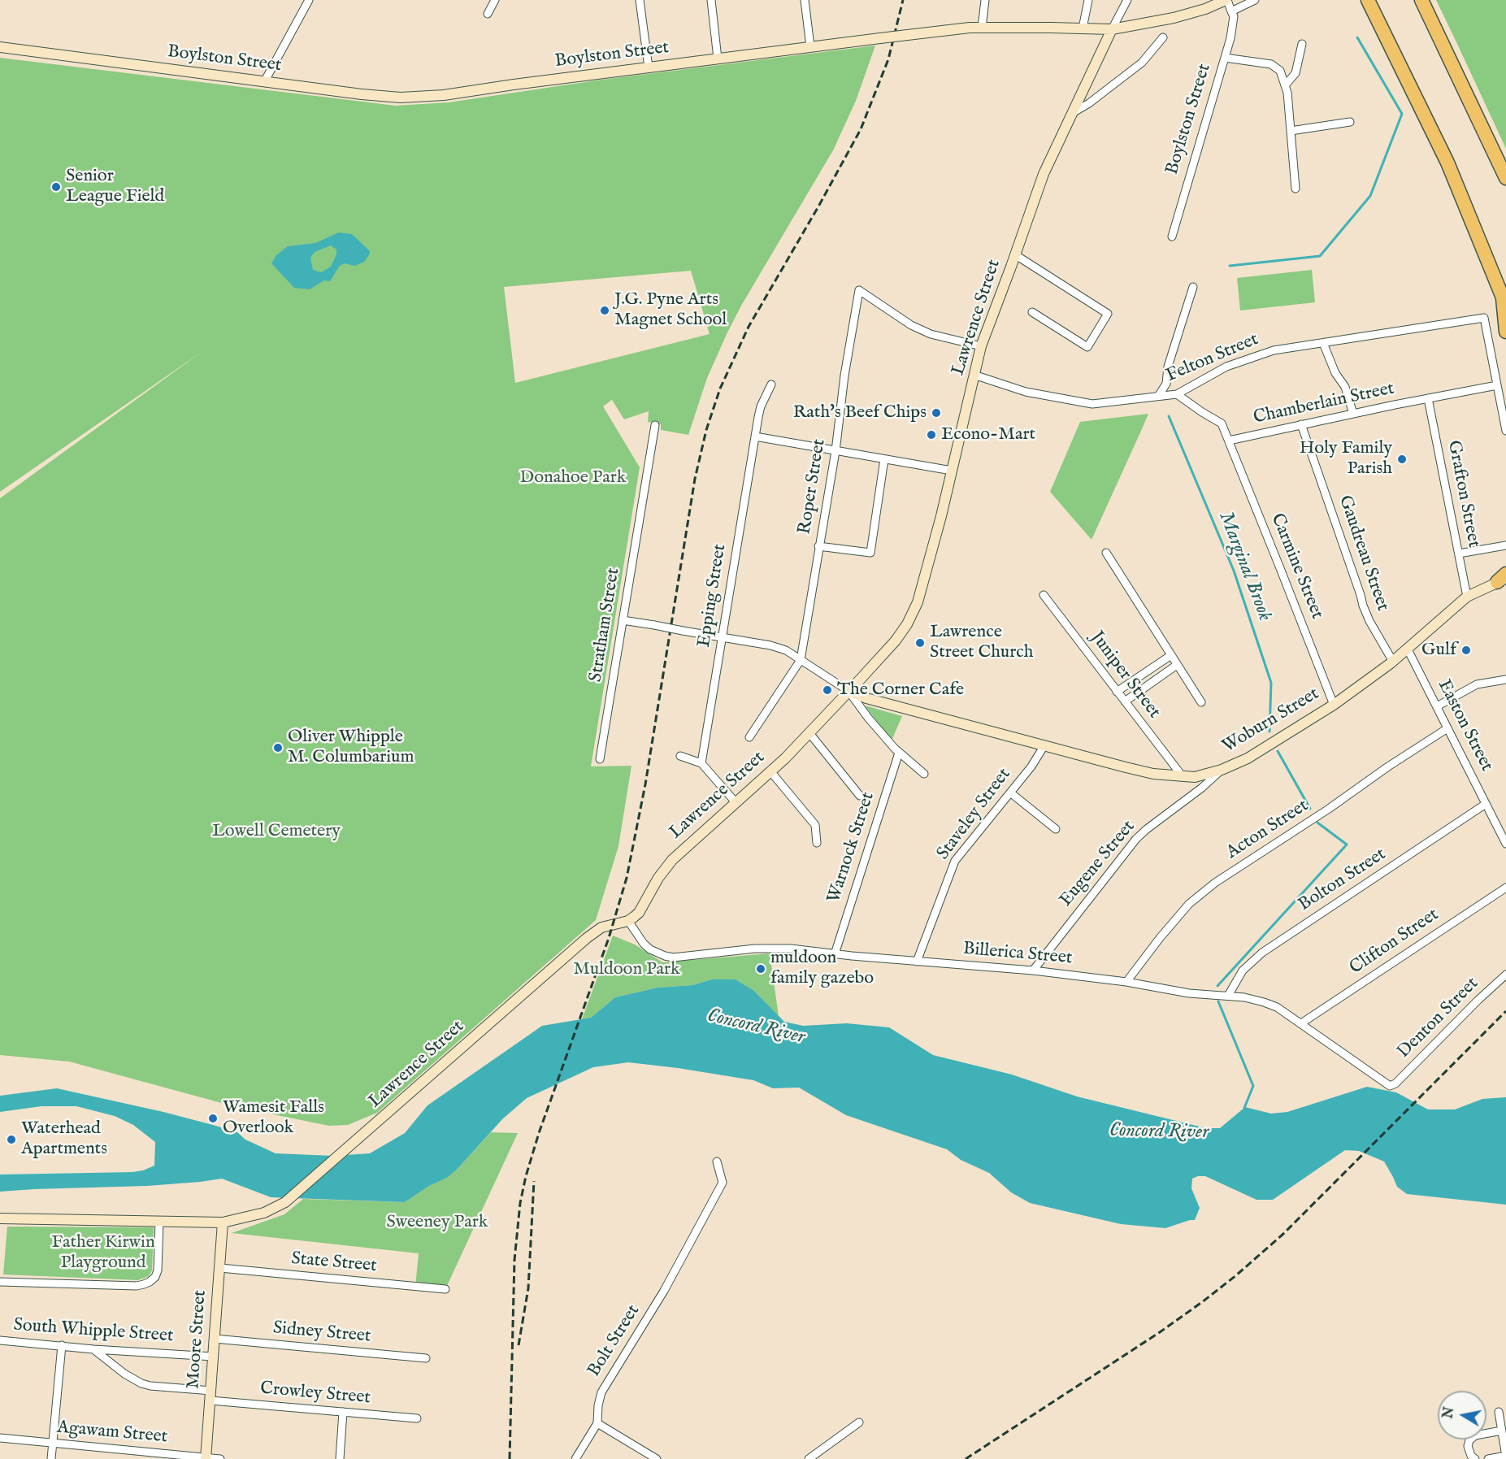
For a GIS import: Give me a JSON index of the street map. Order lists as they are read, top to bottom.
{
  "streets": {
    "main road": [
      "Boylston Street",
      "Lawrence Street",
      "Woburn Street",
      "Moore Street"
    ],
    "street": [
      "Felton Street",
      "Chamberlain Street",
      "Roper Street",
      "Grafton Street",
      "Gaudreau Street",
      "Carmine Street",
      "Epping Street",
      "Stratham Street",
      "Juniper Street",
      "Easton Street",
      "Staveley Street",
      "Acton Street",
      "Warnock Street",
      "Eugene Street",
      "Bolton Street",
      "Clifton Street",
      "Billerica Street",
      "Denton Street",
      "State Street",
      "South Whipple Street",
      "Sidney Street",
      "Bolt Street",
      "Crowley Street",
      "Agawam Street"
    ]
  },
  "crossings": [
    ["Boylston Street", "Lawrence Street"],
    ["Lawrence Street", "Felton Street"],
    ["Lawrence Street", "Roper Street"],
    ["Lawrence Street", "Woburn Street"],
    ["Lawrence Street", "Billerica Street"],
    ["Lawrence Street", "Moore Street"],
    ["Felton Street", "Chamberlain Street"],
    ["Chamberlain Street", "Grafton Street"],
    ["Chamberlain Street", "Gaudreau Street"],
    ["Chamberlain Street", "Carmine Street"],
    ["Grafton Street", "Woburn Street"],
    ["Gaudreau Street", "Woburn Street"],
    ["Carmine Street", "Woburn Street"],
    ["Juniper Street", "Woburn Street"],
    ["Woburn Street", "Easton Street"],
    ["Woburn Street", "Staveley Street"],
    ["Woburn Street", "Eugene Street"],
    ["Easton Street", "Acton Street"],
    ["Easton Street", "Bolton Street"],
    ["Staveley Street", "Billerica Street"],
    ["Acton Street", "Billerica Street"],
    ["Warnock Street", "Billerica Street"],
    ["Eugene Street", "Billerica Street"],
    ["Bolton Street", "Billerica Street"],
    ["Clifton Street", "Billerica Street"],
    ["Billerica Street", "Denton Street"],
    ["State Street", "Moore Street"],
    ["South Whipple Street", "Moore Street"],
    ["South Whipple Street", "Crowley Street"],
    ["Sidney Street", "Moore Street"],
    ["Moore Street", "Crowley Street"],
    ["Moore Street", "Agawam Street"]
  ],
  "water": ["Marginal Brook", "Concord River"],
  "parks": [
    "Donahoe Park",
    "Lowell Cemetery",
    "Muldoon Park",
    "Sweeney Park",
    "Father Kirwin Playground"
  ],
  "places": [
    "Senior League Field",
    "J.G. Pyne Arts Magnet School",
    "Rath's Beef Chips",
    "Econo-Mart",
    "Holy Family Parish",
    "Lawrence Street Church",
    "Gulf",
    "The Corner Cafe",
    "Oliver Whipple M. Columbarium",
    "muldoon family gazebo",
    "Wamesit Falls Overlook",
    "Waterhead Apartments"
  ],
  "north": "left"
}
